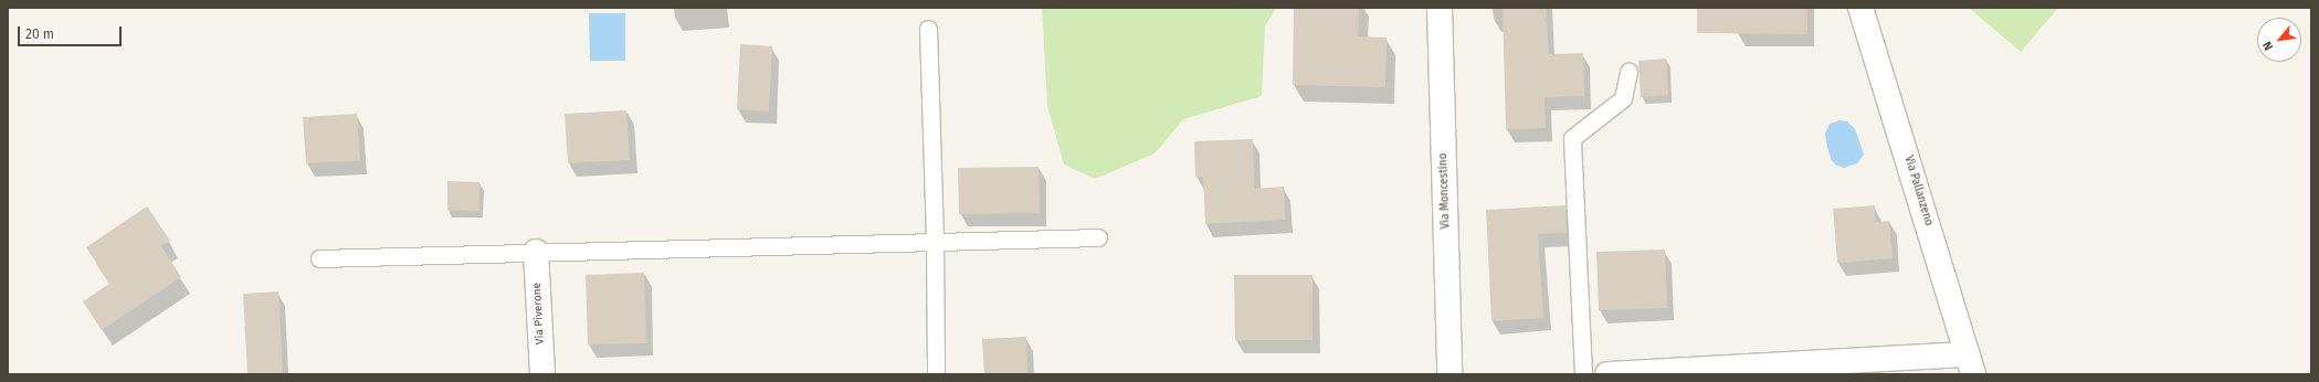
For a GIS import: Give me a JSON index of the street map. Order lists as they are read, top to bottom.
{
  "streets": {
    "street": ["Via Moncestino", "Via Pallanzeno", "Via Piverone"]
  },
  "scale_bar": "20 m",
  "north": "bottom left"
}
